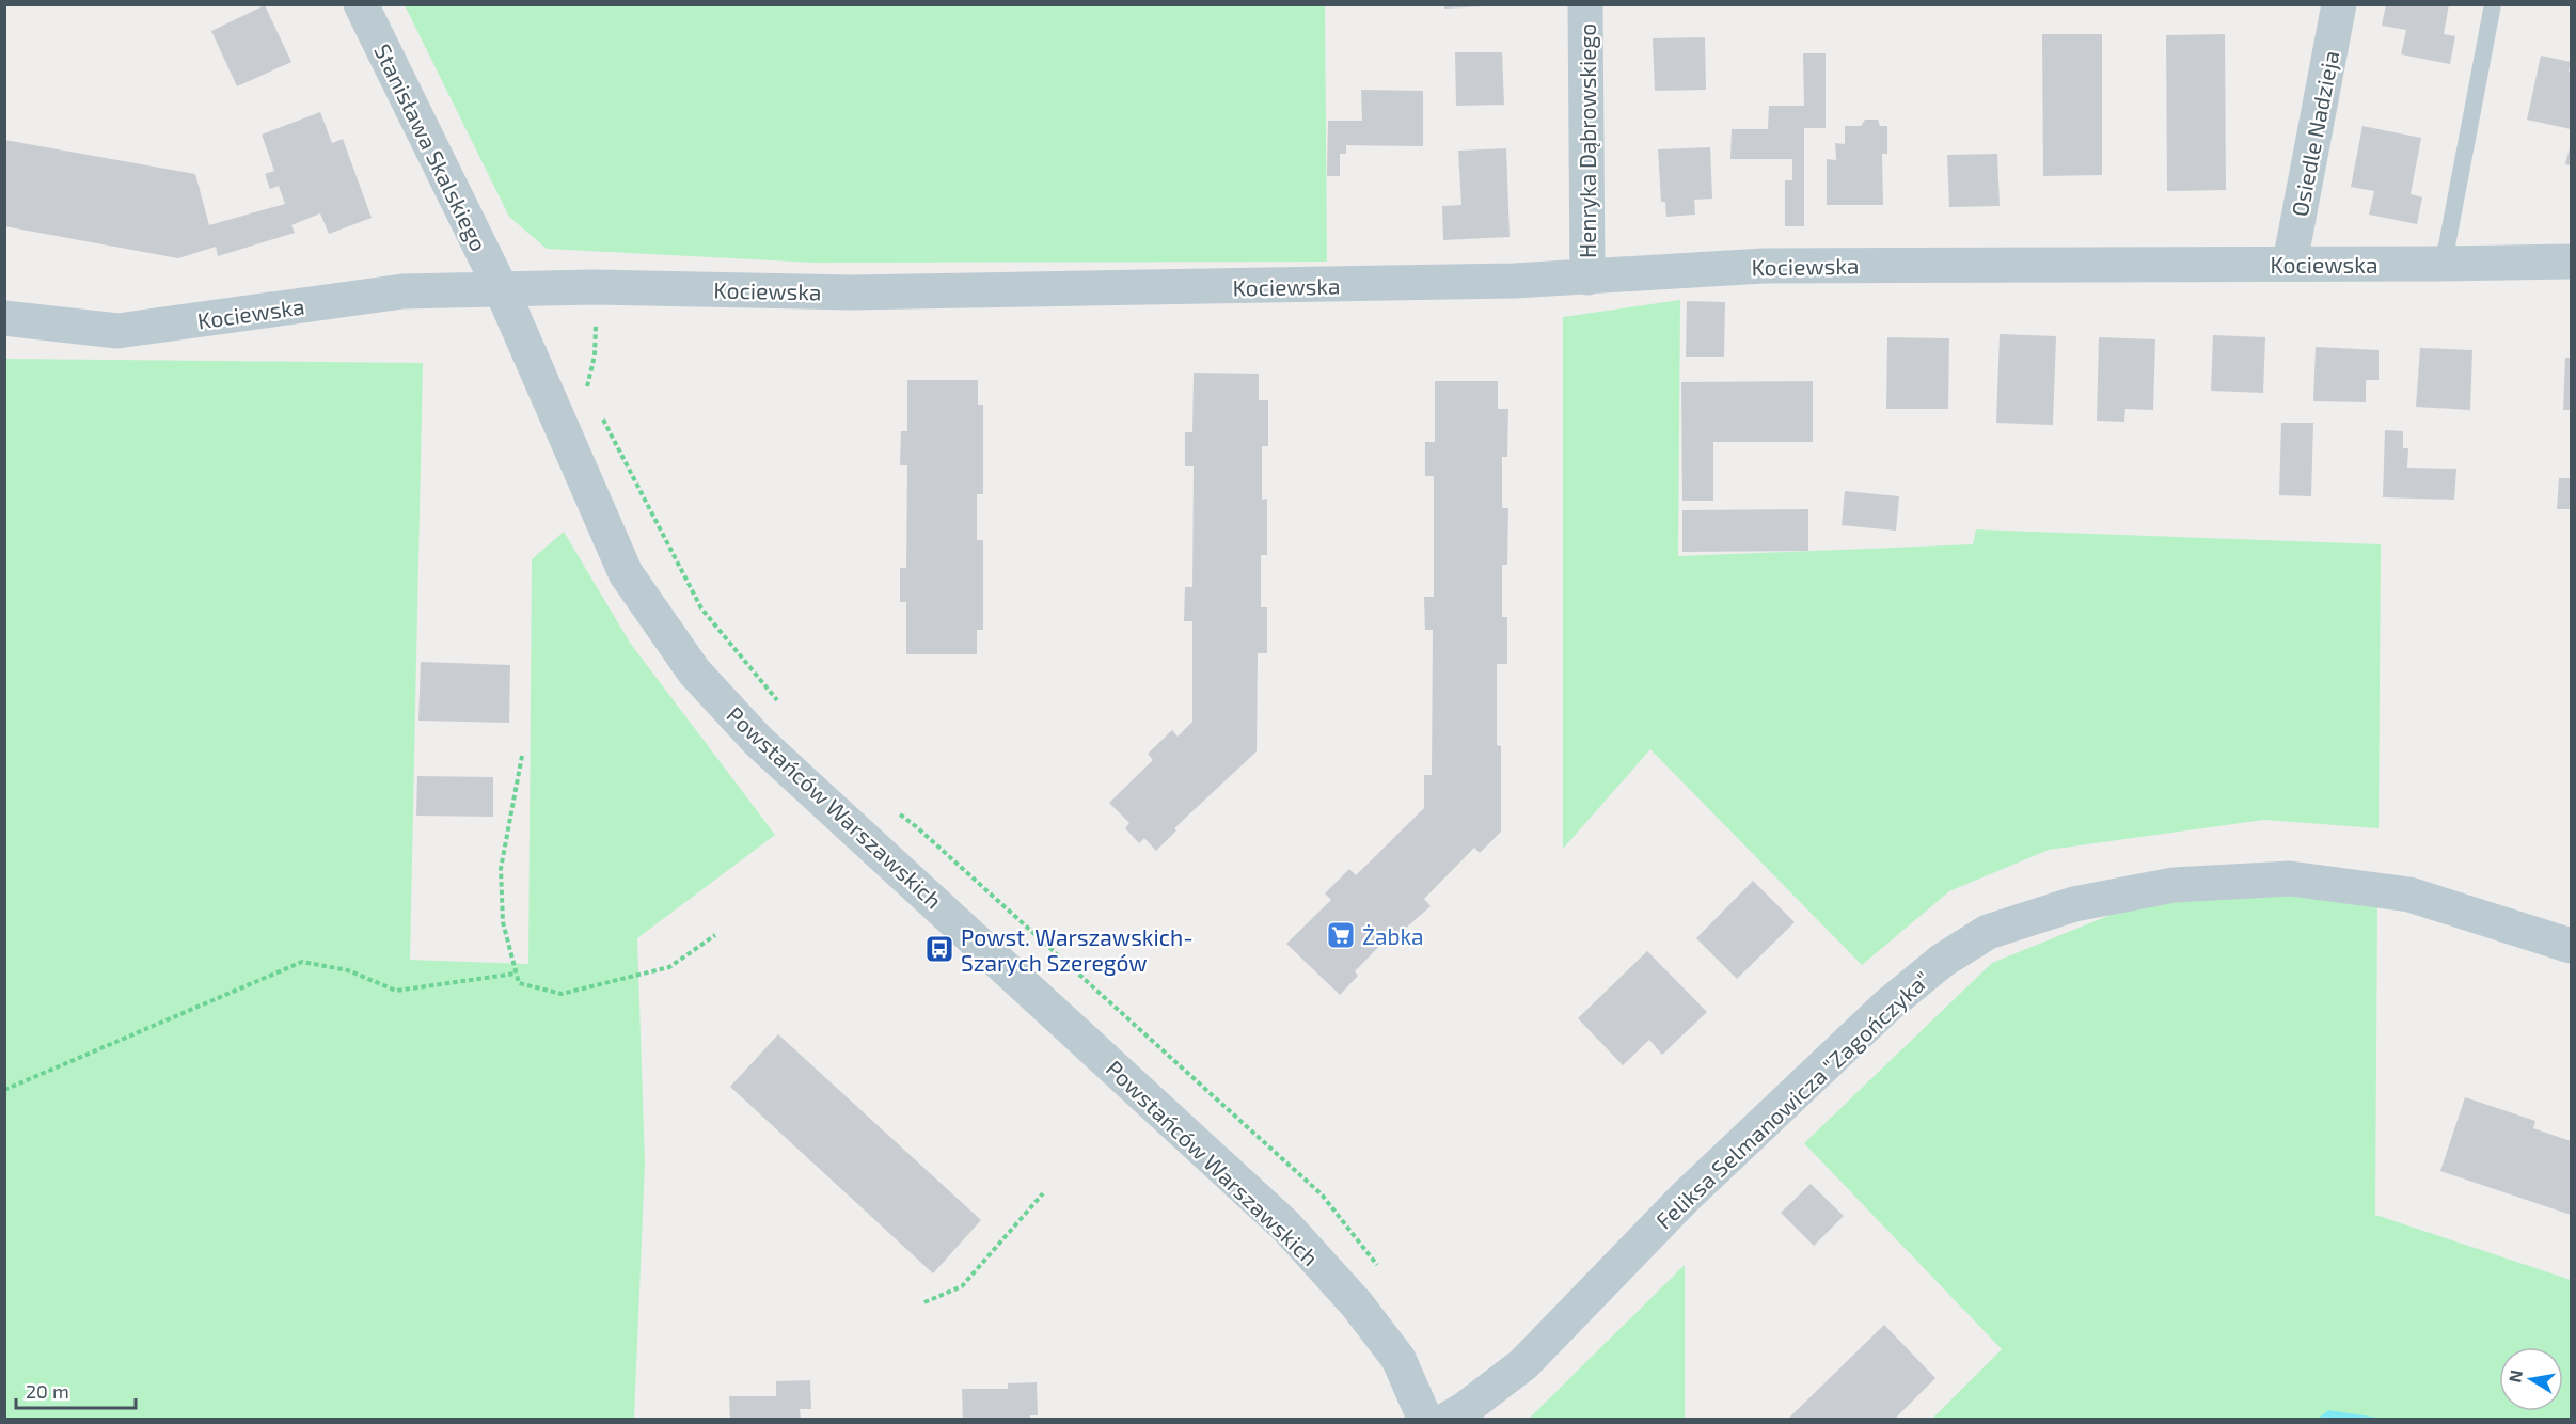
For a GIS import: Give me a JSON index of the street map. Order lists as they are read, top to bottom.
{
  "streets": {
    "street": [
      "Osiedle Nadzieja",
      "Henryka Dąbrowskiego",
      "Stanisława Skalskiego",
      "Kociewska",
      "Powstańców Warszawskich",
      "Feliksa Selmanowicza \"Zagończyka\""
    ]
  },
  "crossings": [
    ["Osiedle Nadzieja", "Kociewska"],
    ["Henryka Dąbrowskiego", "Kociewska"],
    ["Stanisława Skalskiego", "Kociewska"],
    ["Stanisława Skalskiego", "Powstańców Warszawskich"],
    ["Kociewska", "Powstańców Warszawskich"]
  ],
  "places": {
    "supermarket": ["Żabka"],
    "bus stop": ["Powst. Warszawskich- Szarych Szeregów"]
  },
  "scale_bar": "20 m",
  "north": "left"
}
